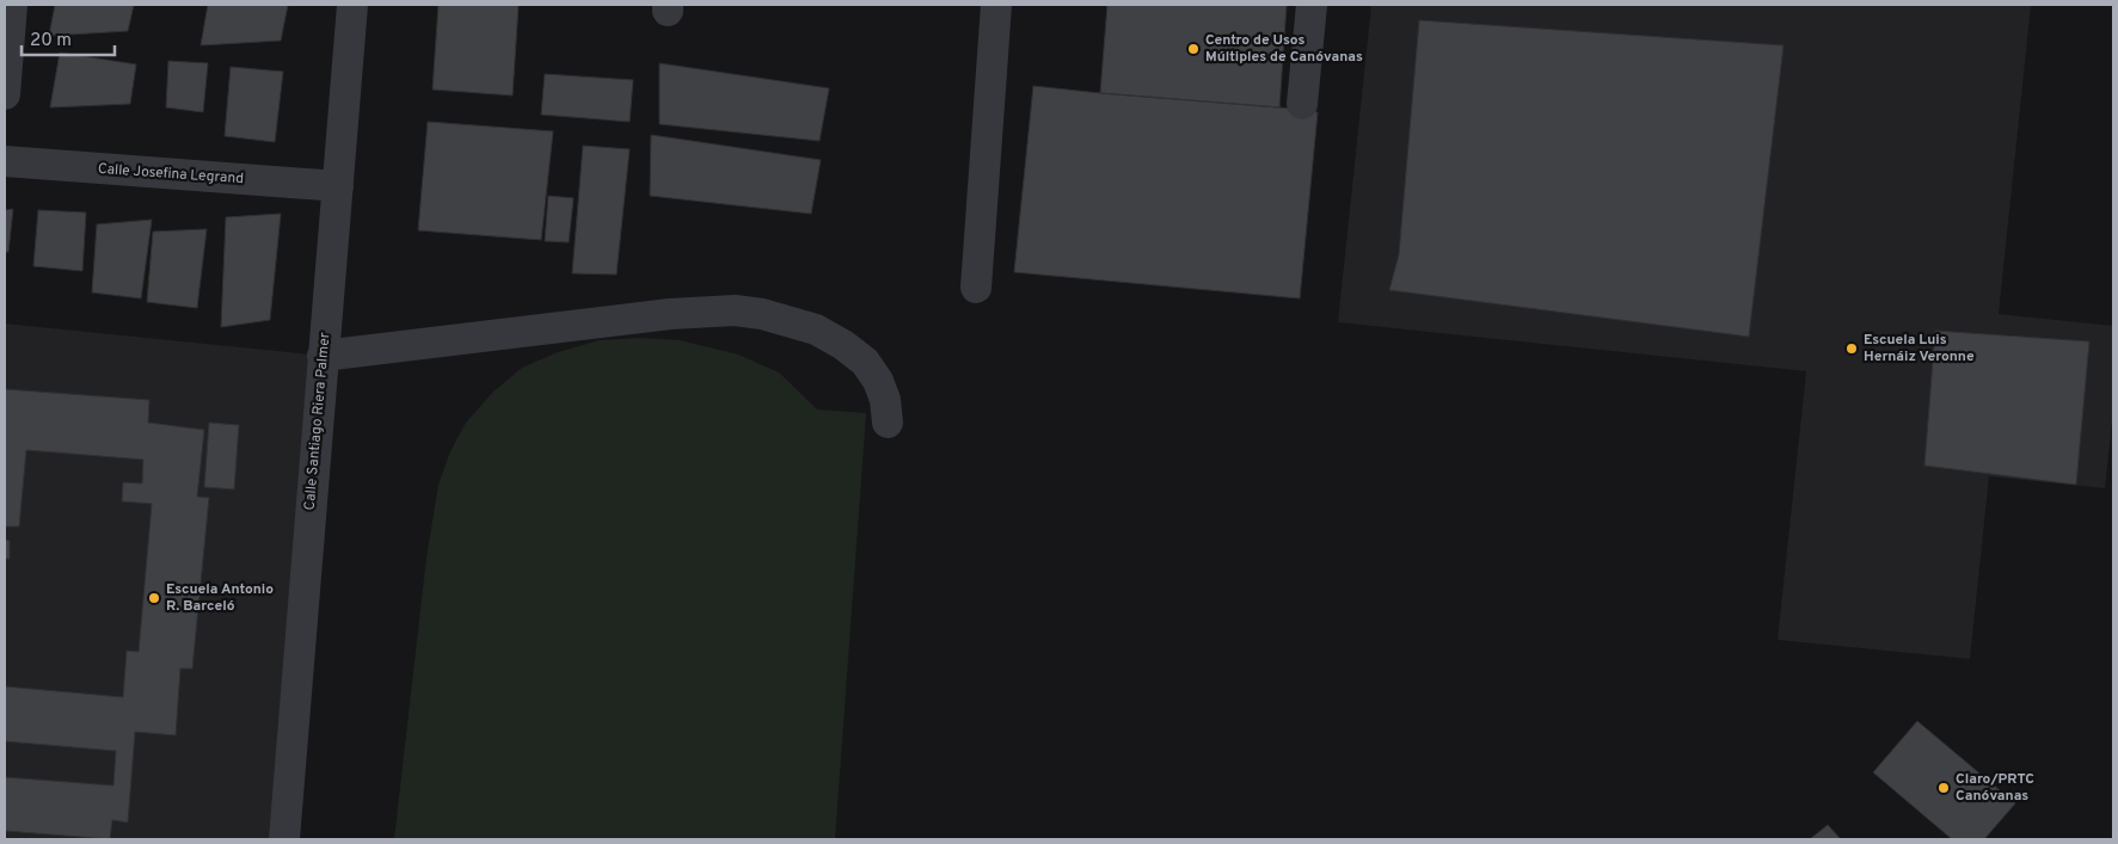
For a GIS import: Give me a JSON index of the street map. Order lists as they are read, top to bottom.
{
  "streets": {
    "street": ["Calle Josefina Legrand", "Calle Santiago Riera Palmer"]
  },
  "crossings": [
    ["Calle Josefina Legrand", "Calle Santiago Riera Palmer"]
  ],
  "places": [
    "Centro de Usos Múltiples de Canóvanas",
    "Escuela Luis Hernáiz Veronne",
    "Escuela Antonio R. Barceló",
    "Claro/PRTC Canóvanas"
  ],
  "scale_bar": "20 m"
}
